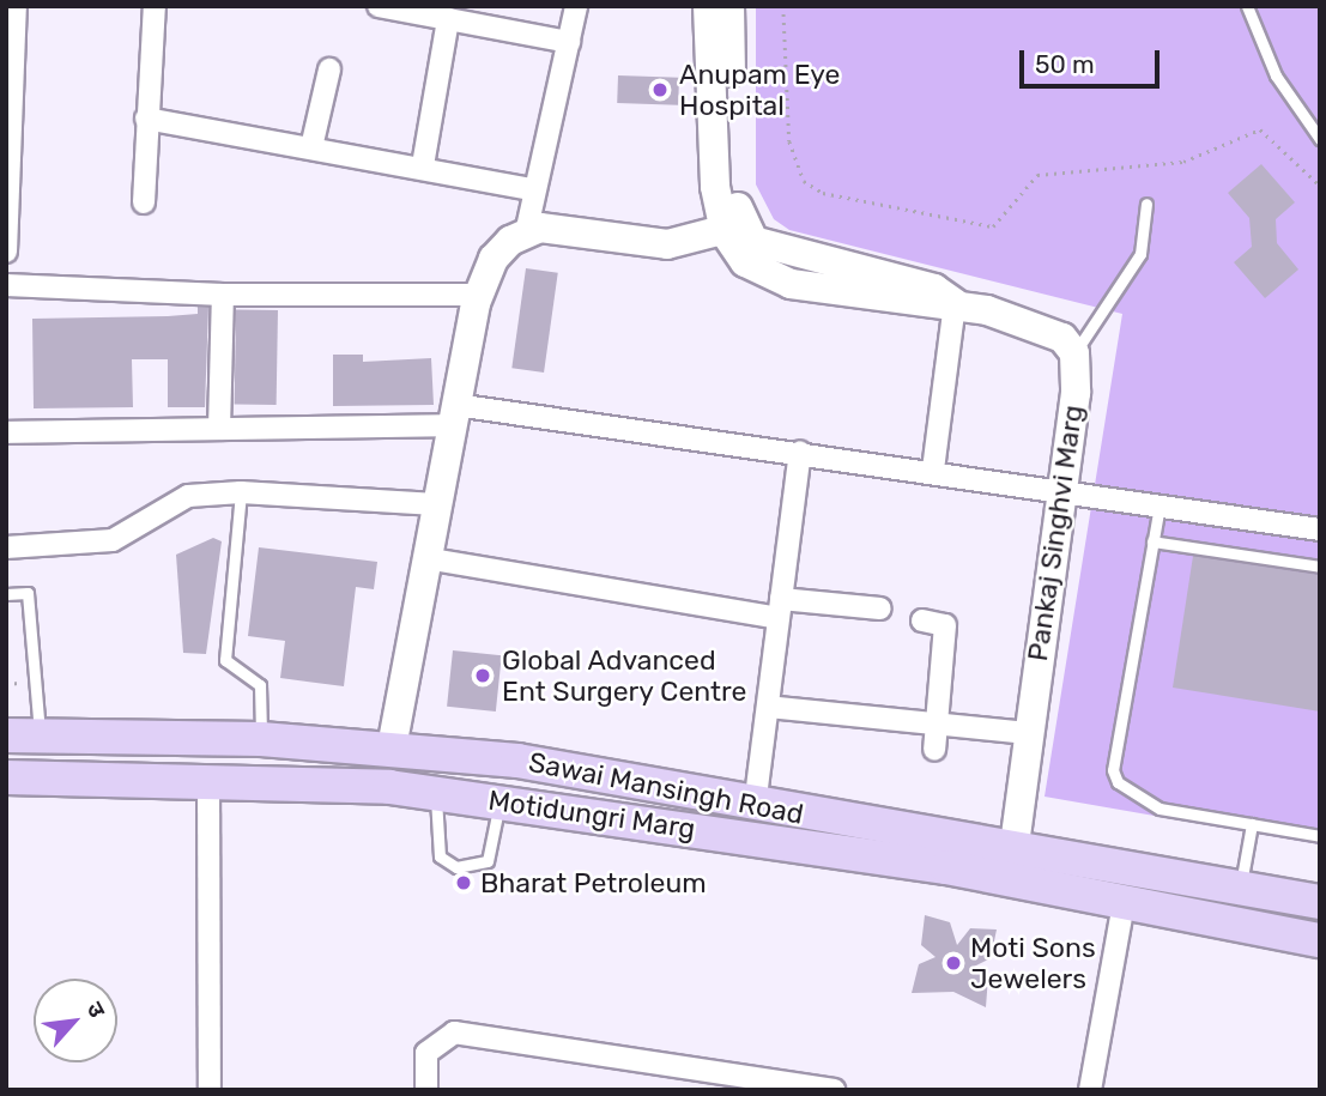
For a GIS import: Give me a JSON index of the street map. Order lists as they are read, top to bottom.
{
  "streets": {
    "main road": ["Sawai Mansingh Road", "Motidungri Marg"],
    "street": ["Pankaj Singhvi Marg"]
  },
  "crossings": [
    ["Pankaj Singhvi Marg", "Sawai Mansingh Road"]
  ],
  "places": [
    "Anupam Eye Hospital",
    "Global Advanced Ent Surgery Centre",
    "Bharat Petroleum",
    "Moti Sons Jewelers"
  ],
  "scale_bar": "50 m",
  "north": "top right"
}
